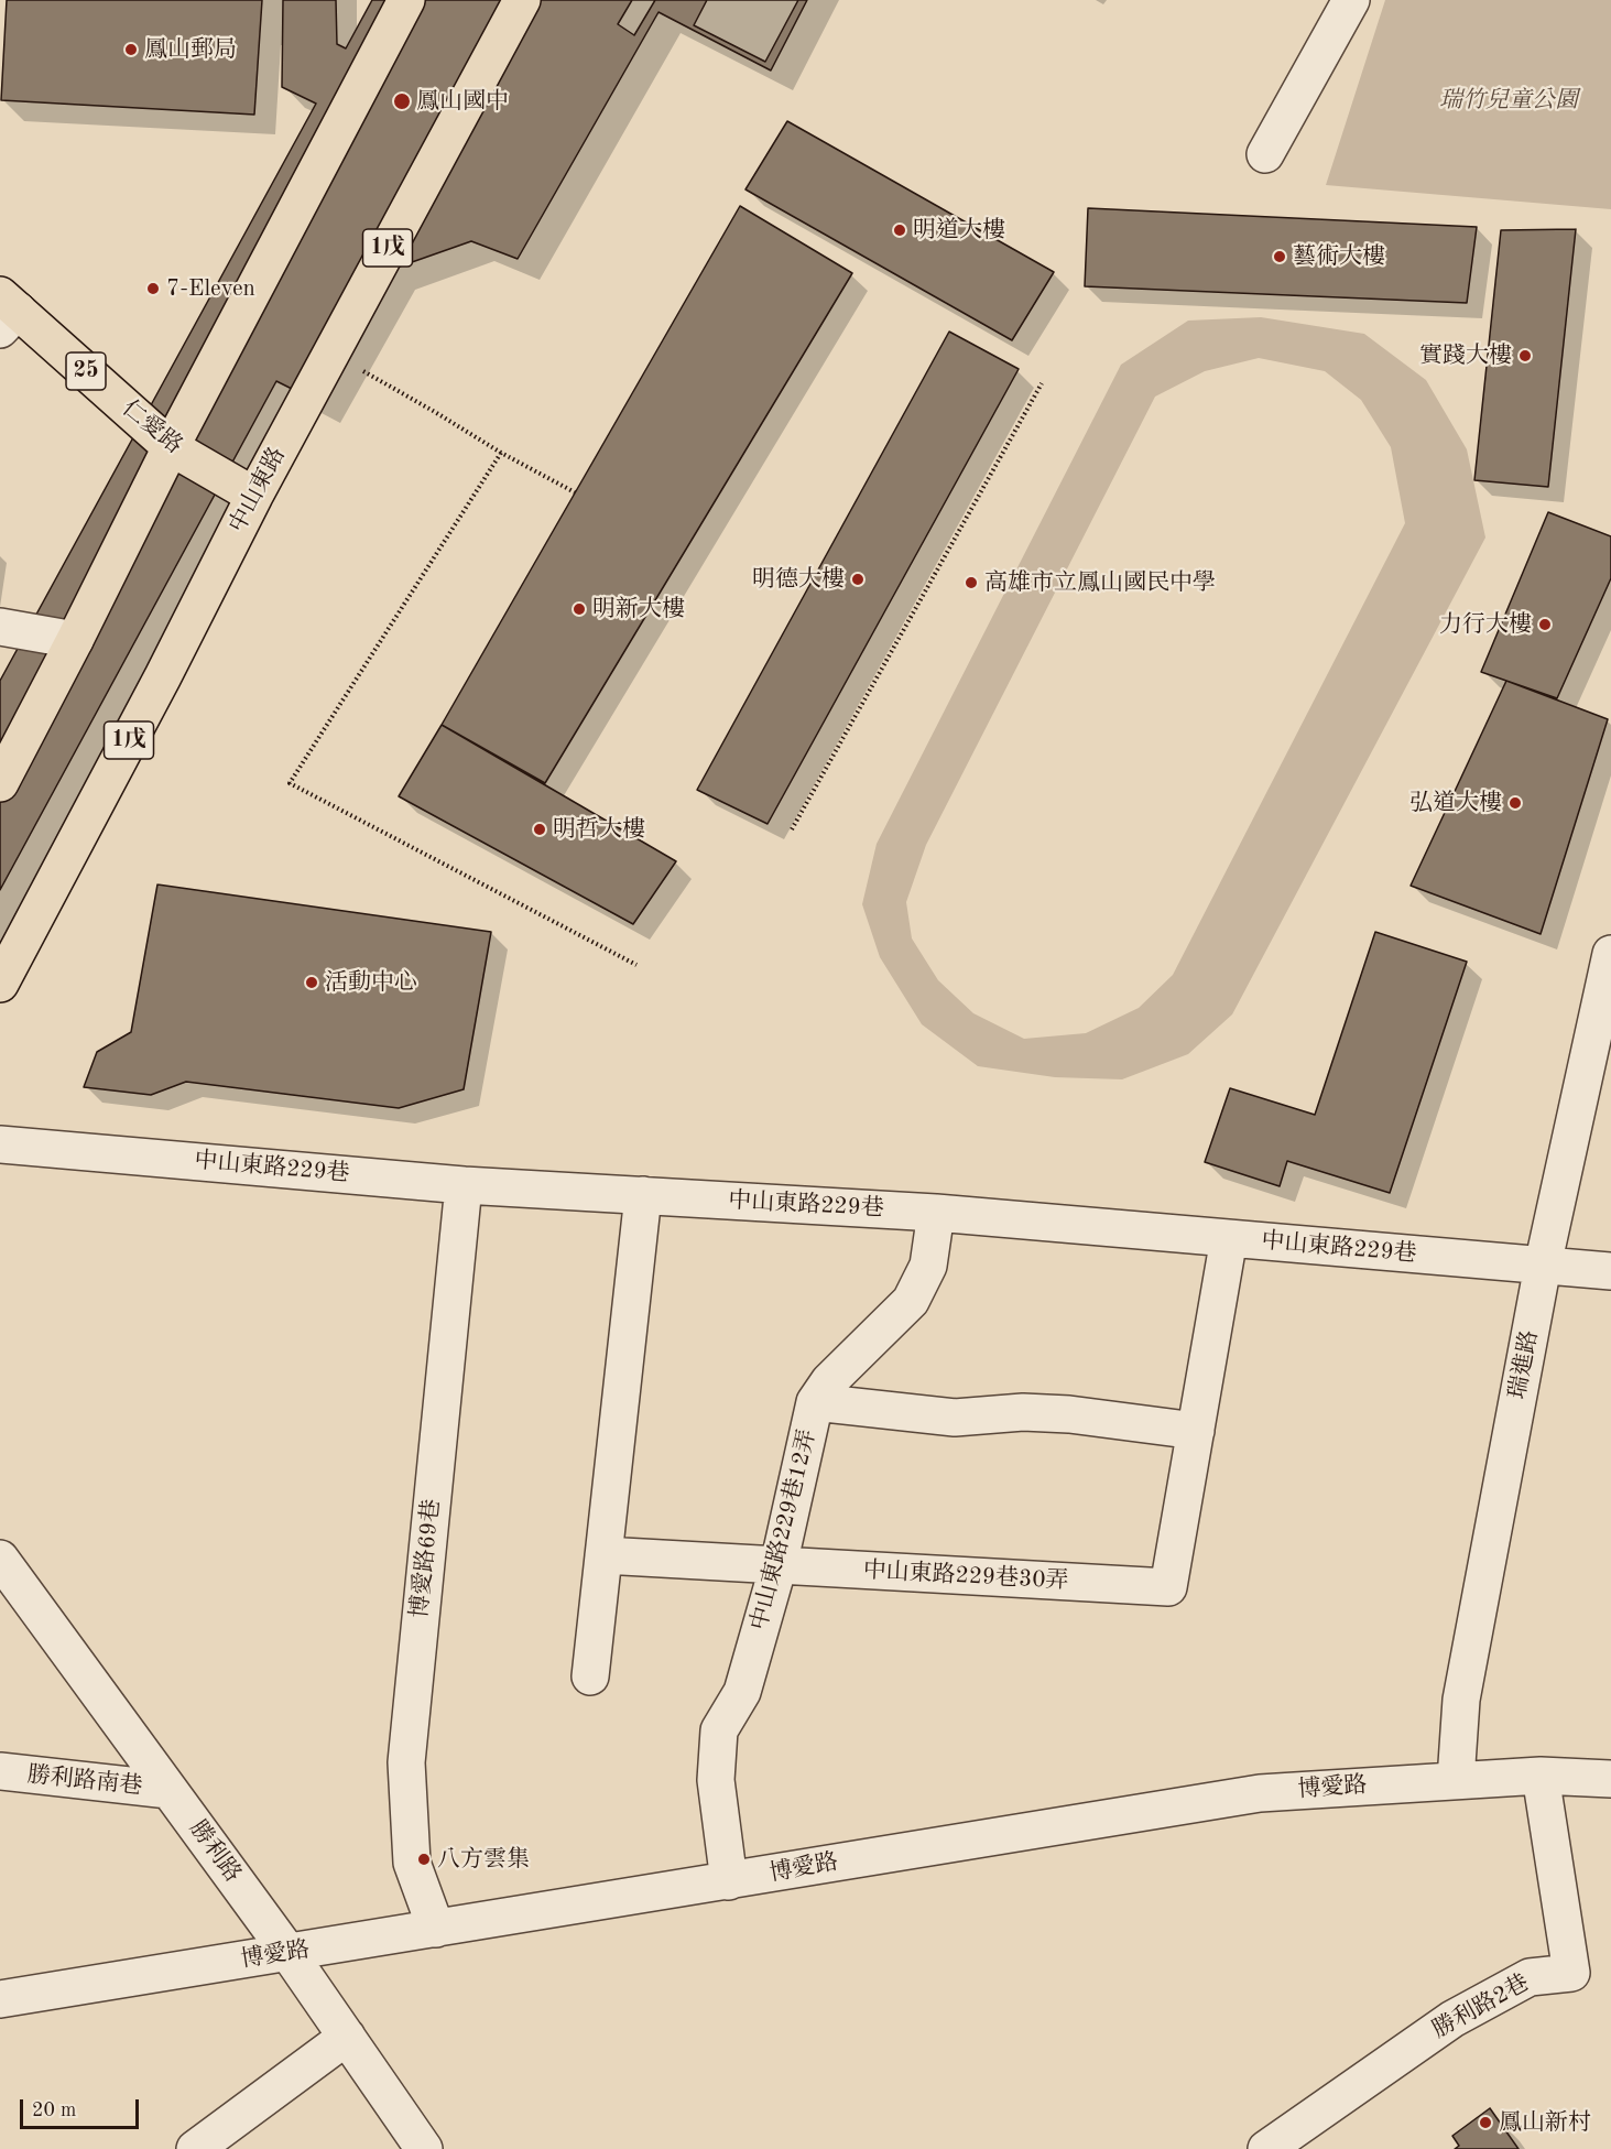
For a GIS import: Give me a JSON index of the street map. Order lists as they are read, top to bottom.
{
  "streets": {
    "main road": [
      "1戊",
      "25",
      "仁愛路",
      "中山東路"
    ],
    "street": [
      "中山東路229巷",
      "瑞進路",
      "中山東路229巷12弄",
      "博愛路69巷",
      "中山東路229巷30弄",
      "勝利路南巷",
      "博愛路",
      "勝利路",
      "勝利路2巷"
    ]
  },
  "crossings": [
    ["仁愛路", "中山東路"],
    ["中山東路229巷", "瑞進路"],
    ["中山東路229巷", "中山東路229巷12弄"],
    ["中山東路229巷", "博愛路69巷"],
    ["中山東路229巷", "中山東路229巷30弄"],
    ["瑞進路", "博愛路"],
    ["中山東路229巷12弄", "中山東路229巷30弄"],
    ["中山東路229巷12弄", "博愛路"],
    ["博愛路69巷", "博愛路"],
    ["勝利路南巷", "勝利路"],
    ["博愛路", "勝利路"],
    ["博愛路", "勝利路2巷"]
  ],
  "parks": ["瑞竹兒童公園"],
  "places": [
    "鳳山郵局",
    "鳳山國中",
    "明道大樓",
    "藝術大樓",
    "7-Eleven",
    "實踐大樓",
    "明德大樓",
    "高雄市立鳳山國民中學",
    "明新大樓",
    "力行大樓",
    "弘道大樓",
    "明哲大樓",
    "活動中心",
    "八方雲集",
    "鳳山新村"
  ],
  "scale_bar": "20 m"
}
